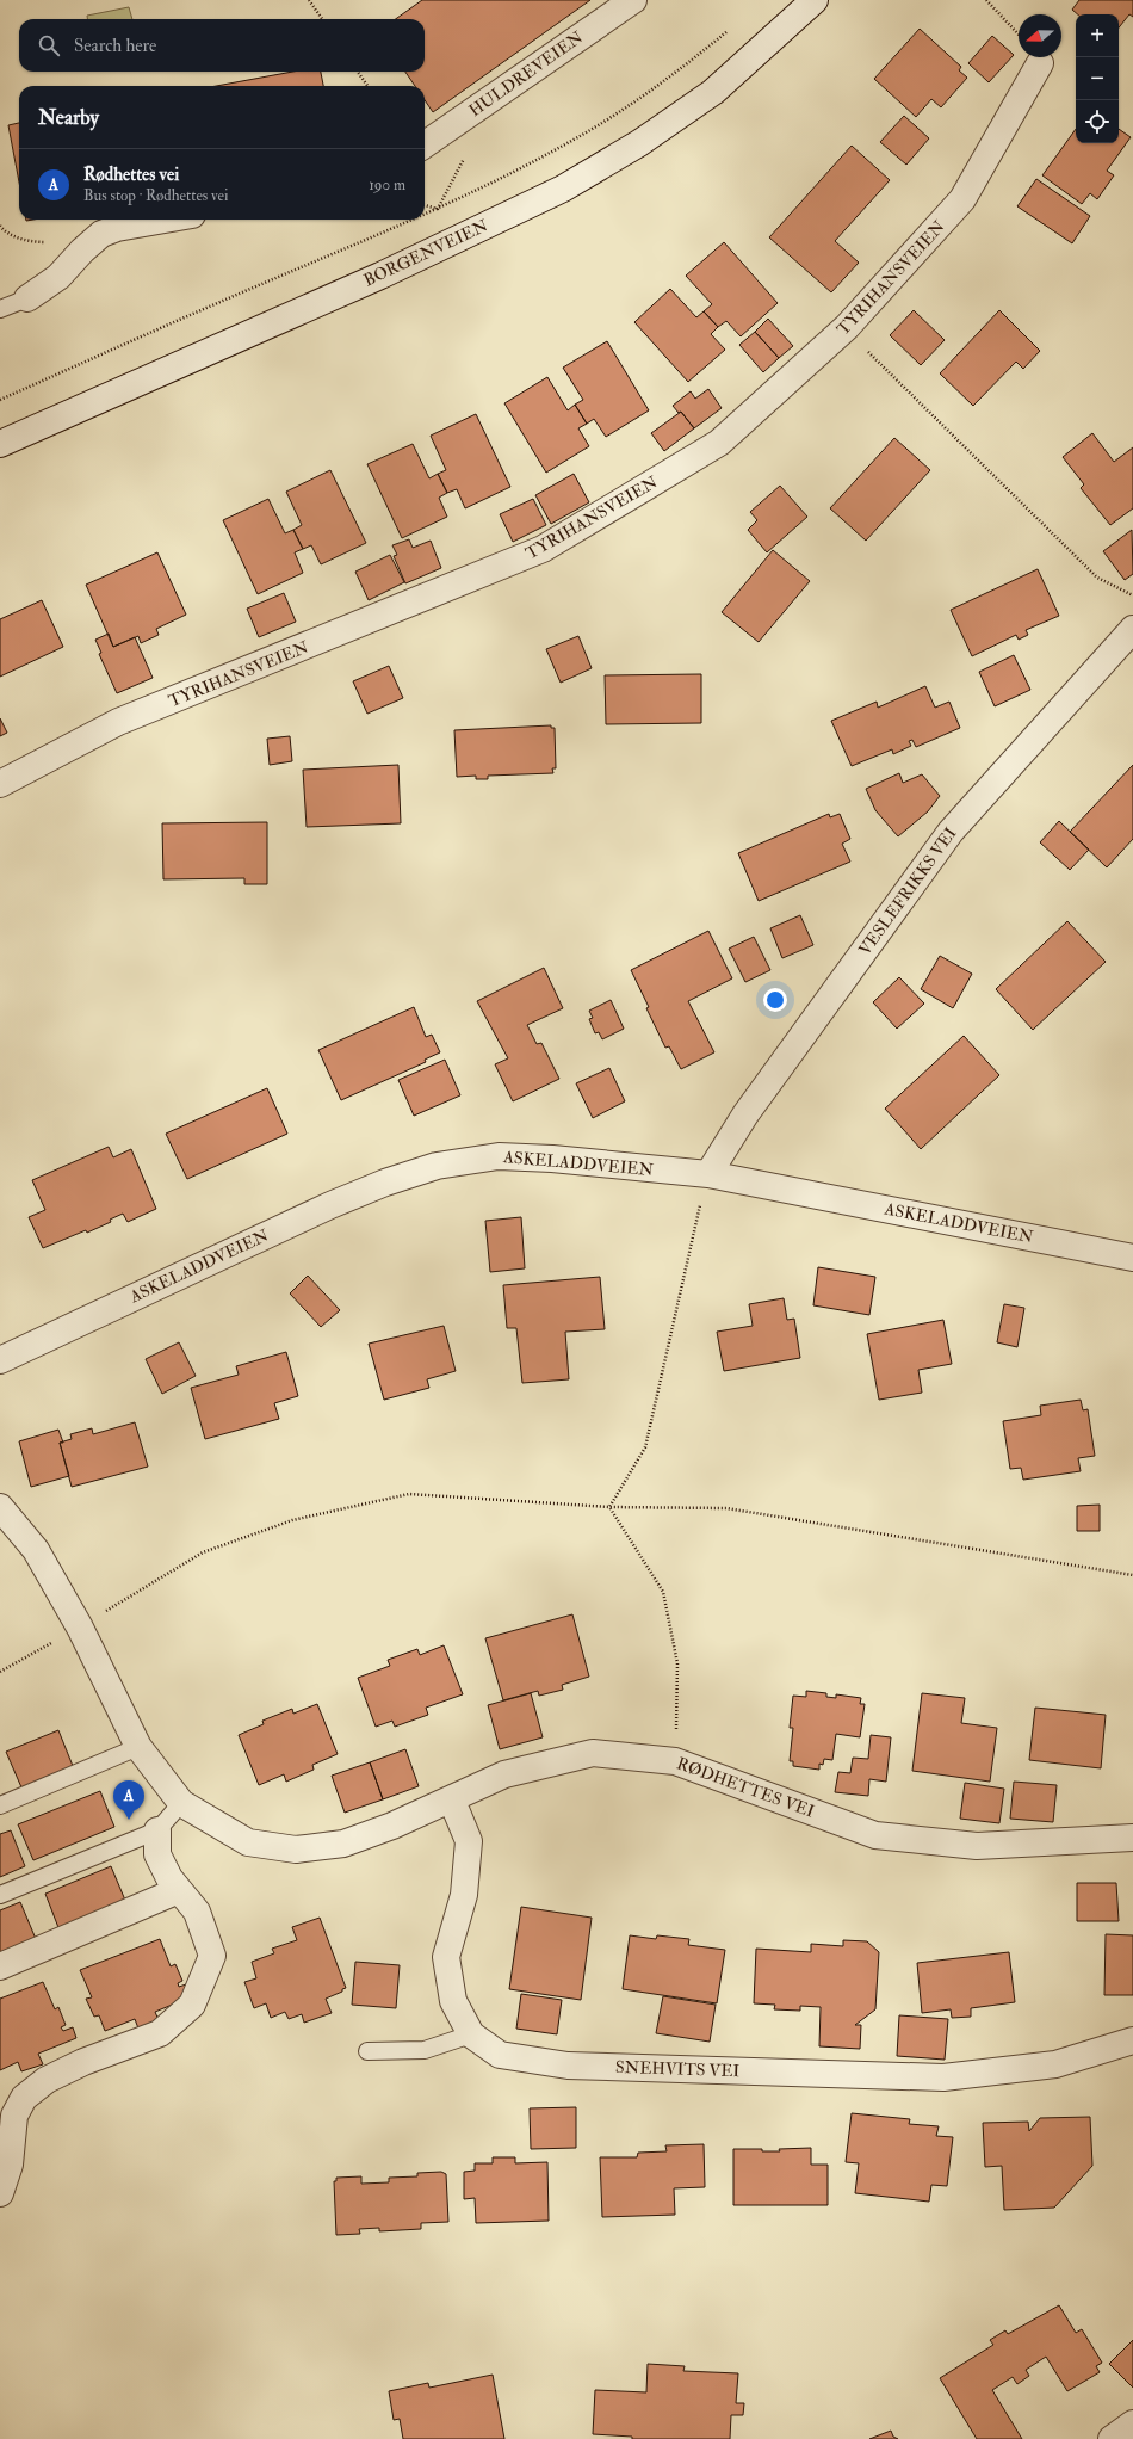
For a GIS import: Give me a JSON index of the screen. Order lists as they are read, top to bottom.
{
  "streets": {
    "street": [
      "HULDREVEIEN",
      "BORGENVEIEN",
      "TYRIHANSVEIEN",
      "VESLEFRIKKS VEI",
      "ASKELADDVEIEN",
      "RØDHETTES VEI",
      "SNEHVITS VEI"
    ]
  },
  "crossings": [
    ["VESLEFRIKKS VEI", "ASKELADDVEIEN"],
    ["RØDHETTES VEI", "SNEHVITS VEI"]
  ],
  "north": "left",
  "page": {
    "map_buttons": ["+", "−"],
    "search": "Search here",
    "heading": "Nearby",
    "list": [
      {
        "mark": "A",
        "name": "Rødhettes vei",
        "note": "Bus stop · Rødhettes vei",
        "value": "190 m"
      }
    ],
    "pins": "A"
  }
}
